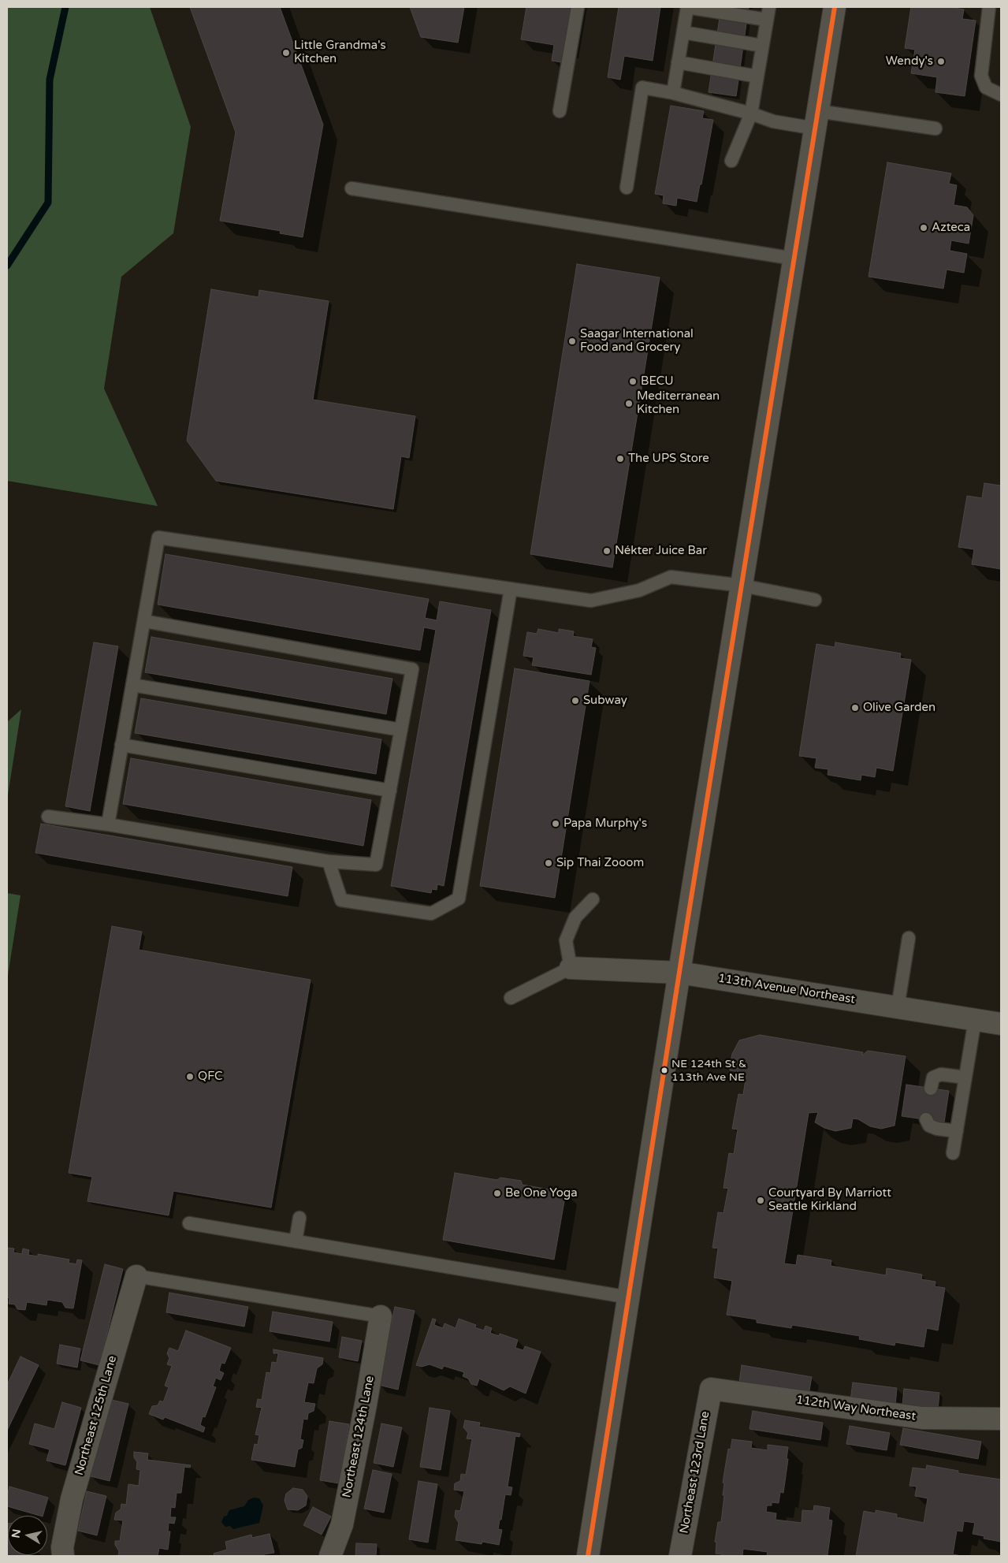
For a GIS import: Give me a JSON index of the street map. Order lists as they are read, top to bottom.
{
  "streets": {
    "main road": [
      "113th Avenue Northeast",
      "112th Way Northeast",
      "Northeast 125th Lane",
      "Northeast 124th Lane",
      "Northeast 123rd Lane"
    ]
  },
  "crossings": [
    ["112th Way Northeast", "Northeast 123rd Lane"]
  ],
  "places": [
    "Little Grandma's Kitchen",
    "Wendy's",
    "Azteca",
    "Saagar International Food and Grocery",
    "BECU",
    "Mediterranean Kitchen",
    "The UPS Store",
    "Nékter Juice Bar",
    "Subway",
    "Olive Garden",
    "Papa Murphy's",
    "Sip Thai Zooom",
    "NE 124th St & 113th Ave NE",
    "QFC",
    "Be One Yoga",
    "Courtyard By Marriott Seattle Kirkland"
  ],
  "north": "left"
}
